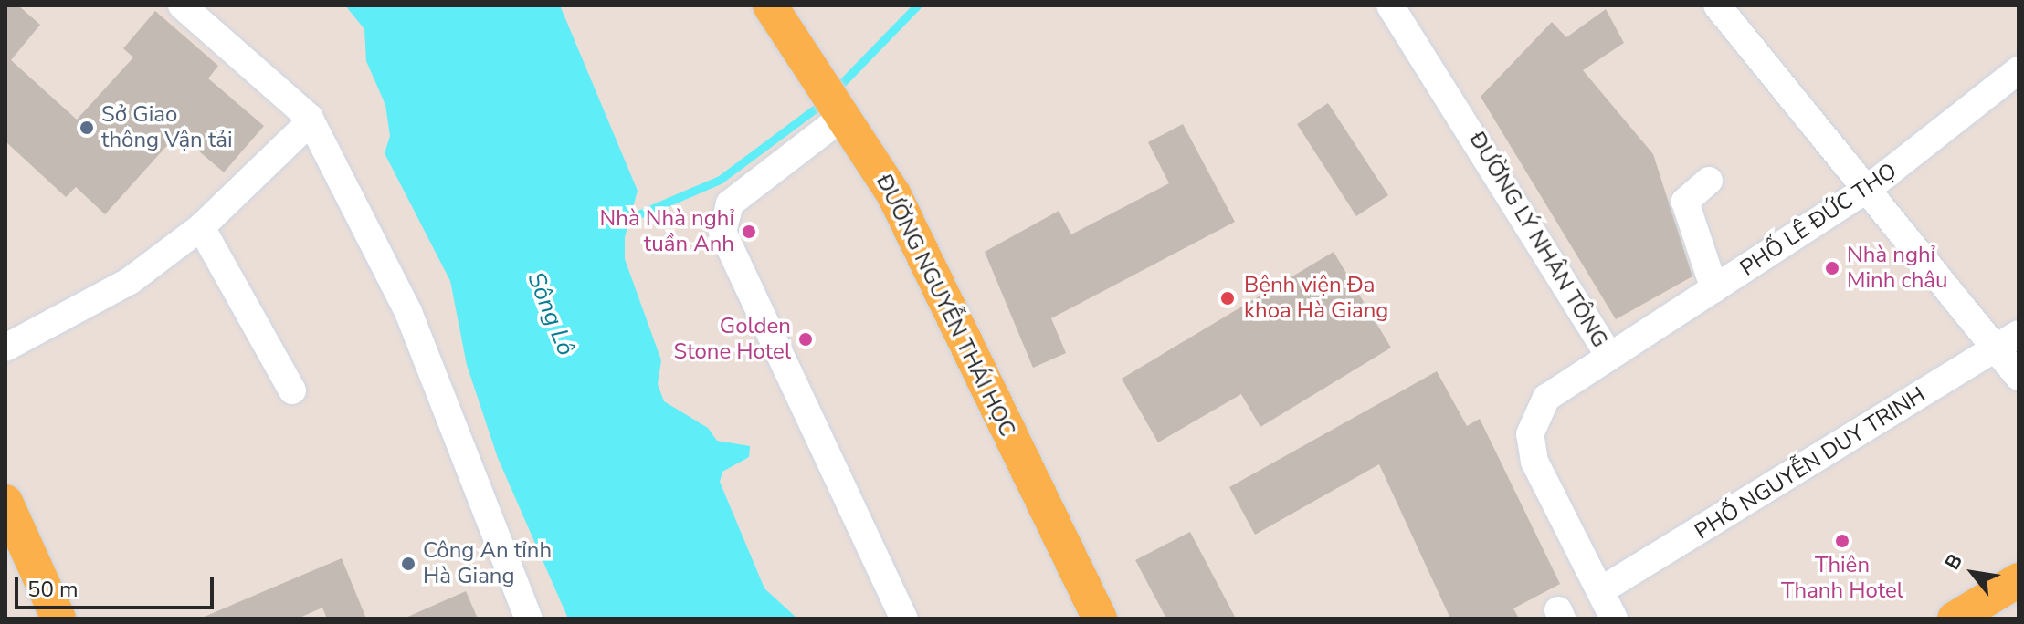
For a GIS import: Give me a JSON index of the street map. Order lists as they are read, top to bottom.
{
  "streets": {
    "main road": ["ĐƯỜNG NGUYỄN THÁI HỌC"],
    "street": ["PHỐ LÊ ĐỨC THỌ", "ĐƯỜNG LÝ NHÂN TÔNG", "PHỐ NGUYỄN DUY TRINH"]
  },
  "crossings": [
    ["PHỐ LÊ ĐỨC THỌ", "ĐƯỜNG LÝ NHÂN TÔNG"],
    ["ĐƯỜNG LÝ NHÂN TÔNG", "PHỐ NGUYỄN DUY TRINH"]
  ],
  "water": ["Sông Lô"],
  "places": [
    "Sở Giao thông Vận tải",
    "Nhà Nhà nghỉ tuần Anh",
    "Nhà nghỉ Minh châu",
    "Bệnh viện Đa khoa Hà Giang",
    "Golden Stone Hotel",
    "Thiên Thanh Hotel",
    "Công An tỉnh Hà Giang"
  ],
  "scale_bar": "50 m",
  "north": "top left"
}
